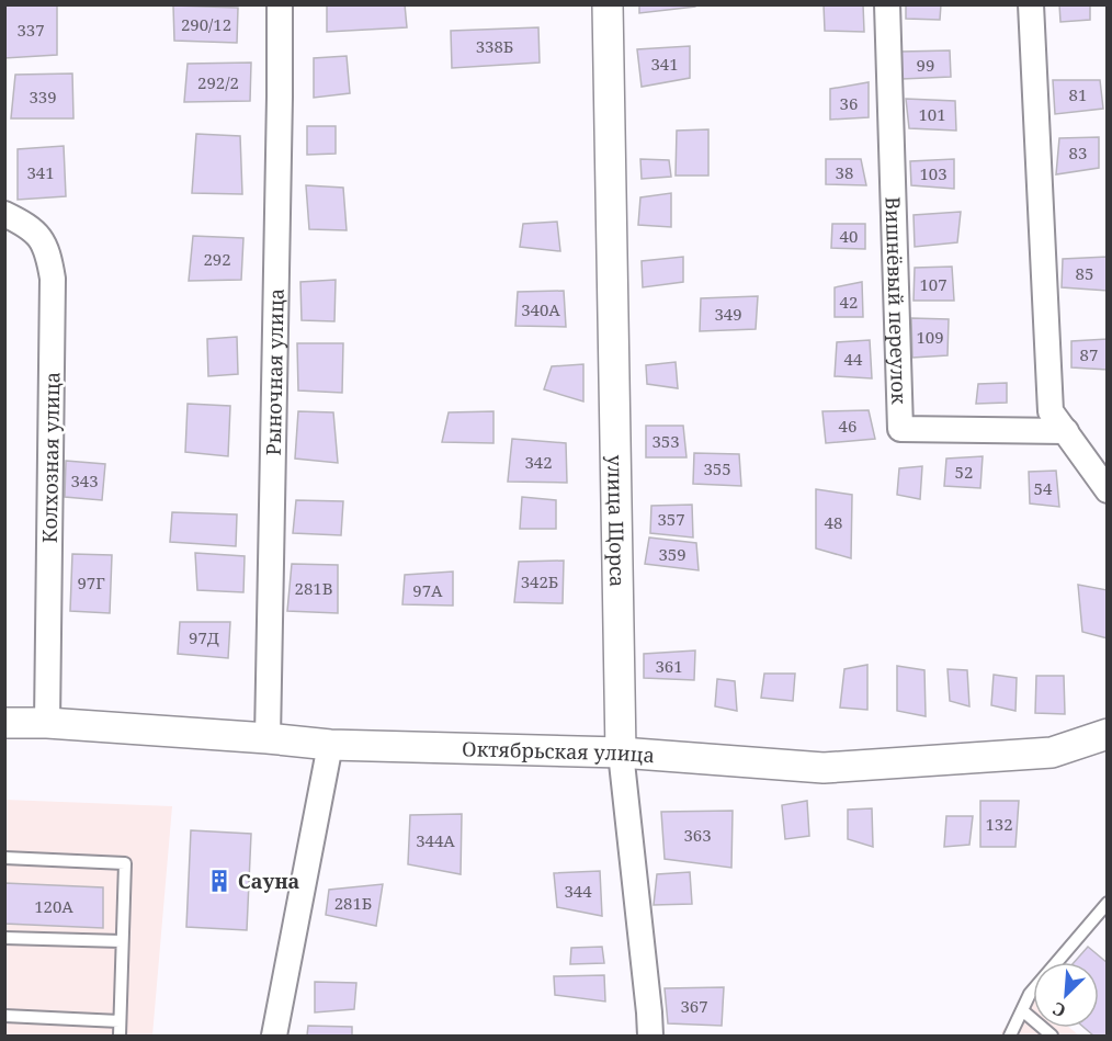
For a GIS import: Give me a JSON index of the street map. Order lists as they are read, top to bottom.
{
  "streets": {
    "street": [
      "Вишнёвый переулок",
      "Рыночная улица",
      "Колхозная улица",
      "улица Щорса",
      "Октябрьская улица"
    ]
  },
  "crossings": [
    ["Рыночная улица", "Октябрьская улица"],
    ["Колхозная улица", "Октябрьская улица"],
    ["улица Щорса", "Октябрьская улица"]
  ],
  "places": {
    "building": ["Сауна"]
  },
  "house_numbers": [
    "290/12",
    "337",
    "338Б",
    "341",
    "99",
    "292/2",
    "81",
    "339",
    "36",
    "101",
    "83",
    "341",
    "38",
    "103",
    "40",
    "292",
    "85",
    "107",
    "42",
    "340А",
    "349",
    "109",
    "87",
    "44",
    "46",
    "353",
    "342",
    "355",
    "52",
    "343",
    "54",
    "357",
    "48",
    "359",
    "342Б",
    "97Г",
    "281В",
    "97А",
    "97Д",
    "361",
    "132",
    "363",
    "344А",
    "344",
    "281Б",
    "120А",
    "367"
  ],
  "north": "bottom left"
}
